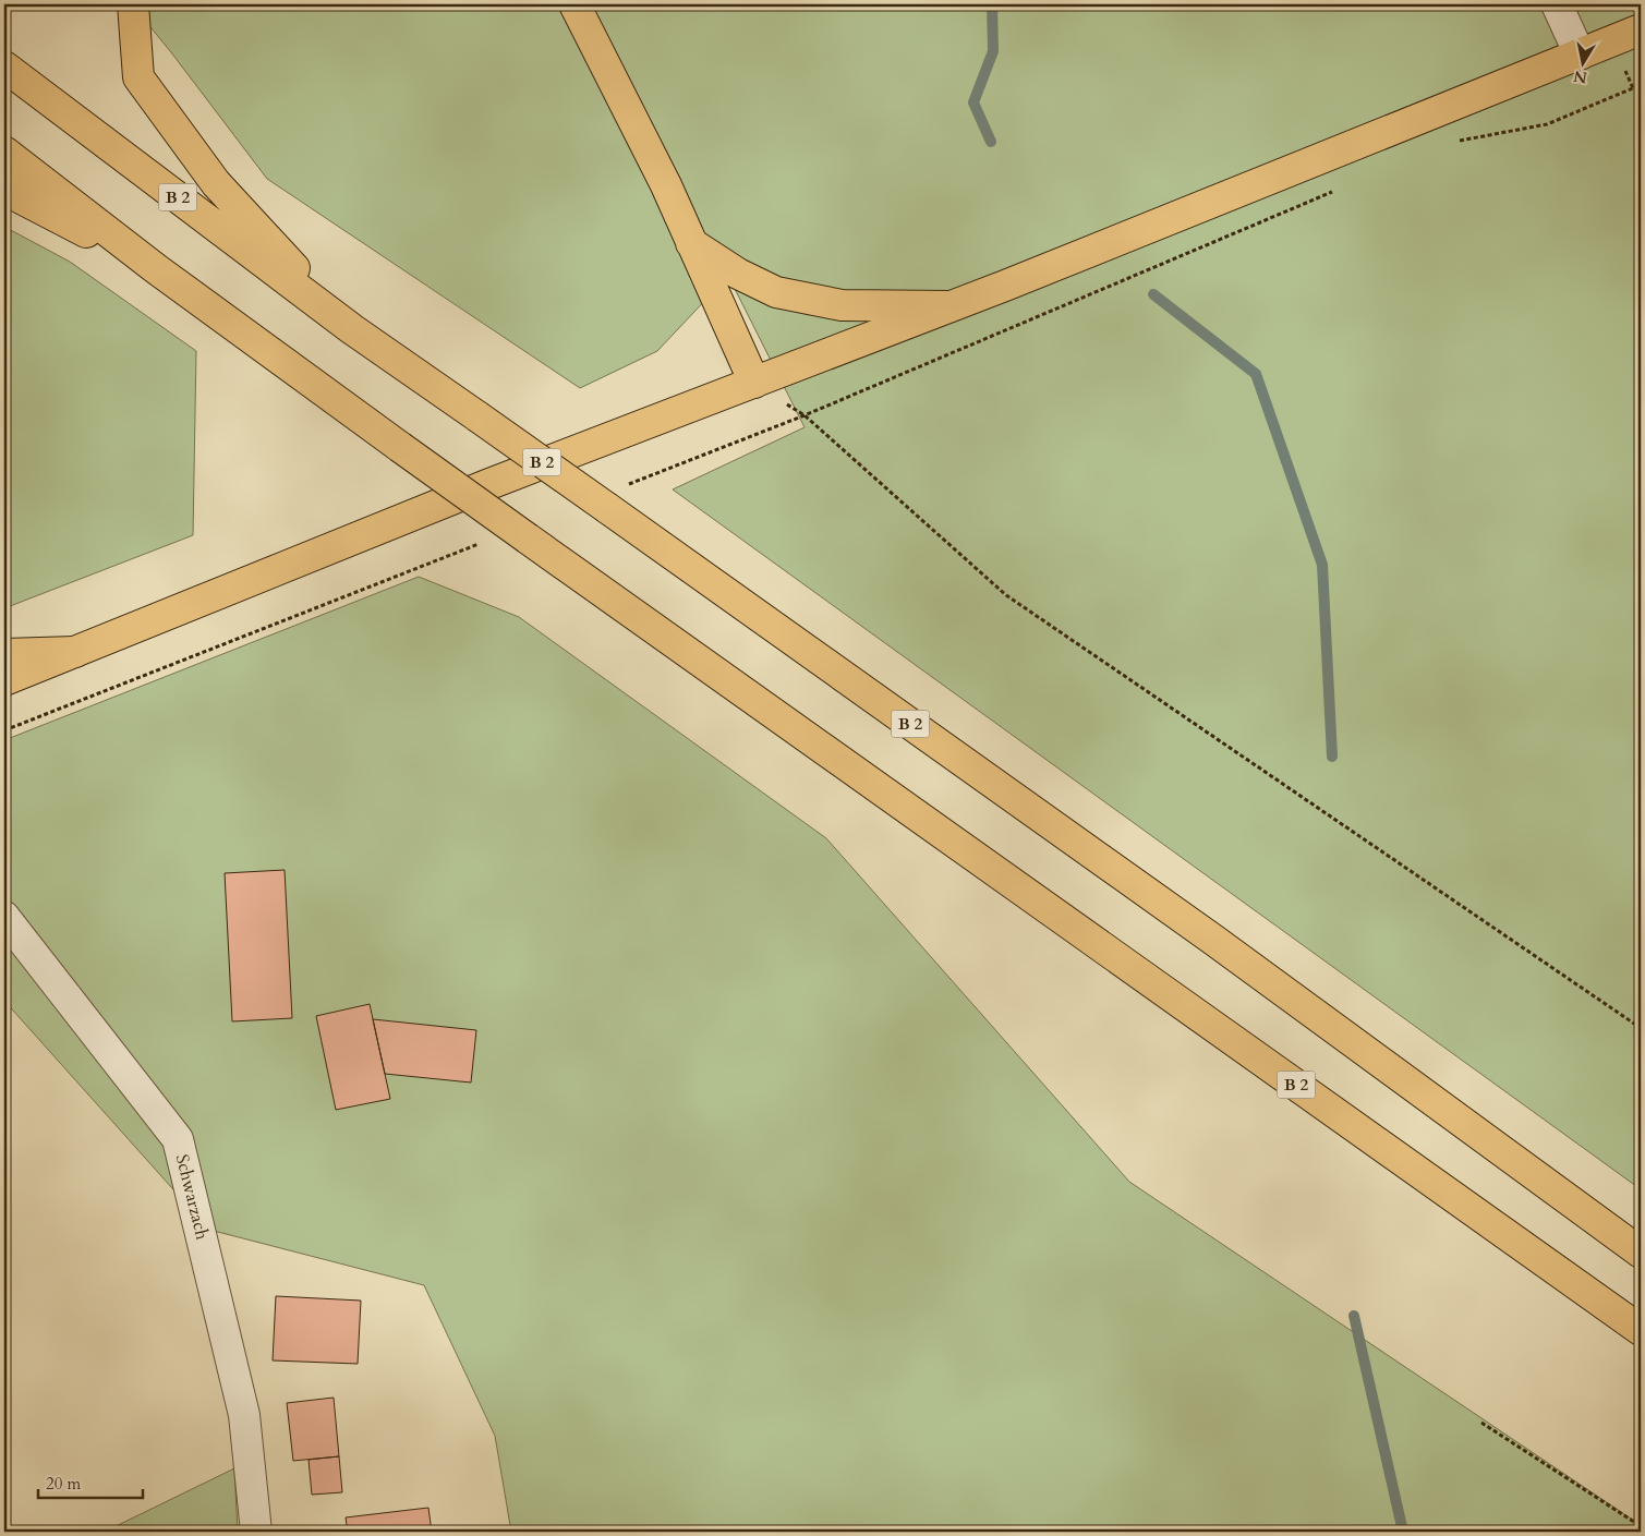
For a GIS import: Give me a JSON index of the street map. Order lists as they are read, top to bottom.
{
  "streets": {
    "main road": ["B 2"],
    "street": ["Schwarzach"]
  },
  "scale_bar": "20 m",
  "north": "bottom"
}
